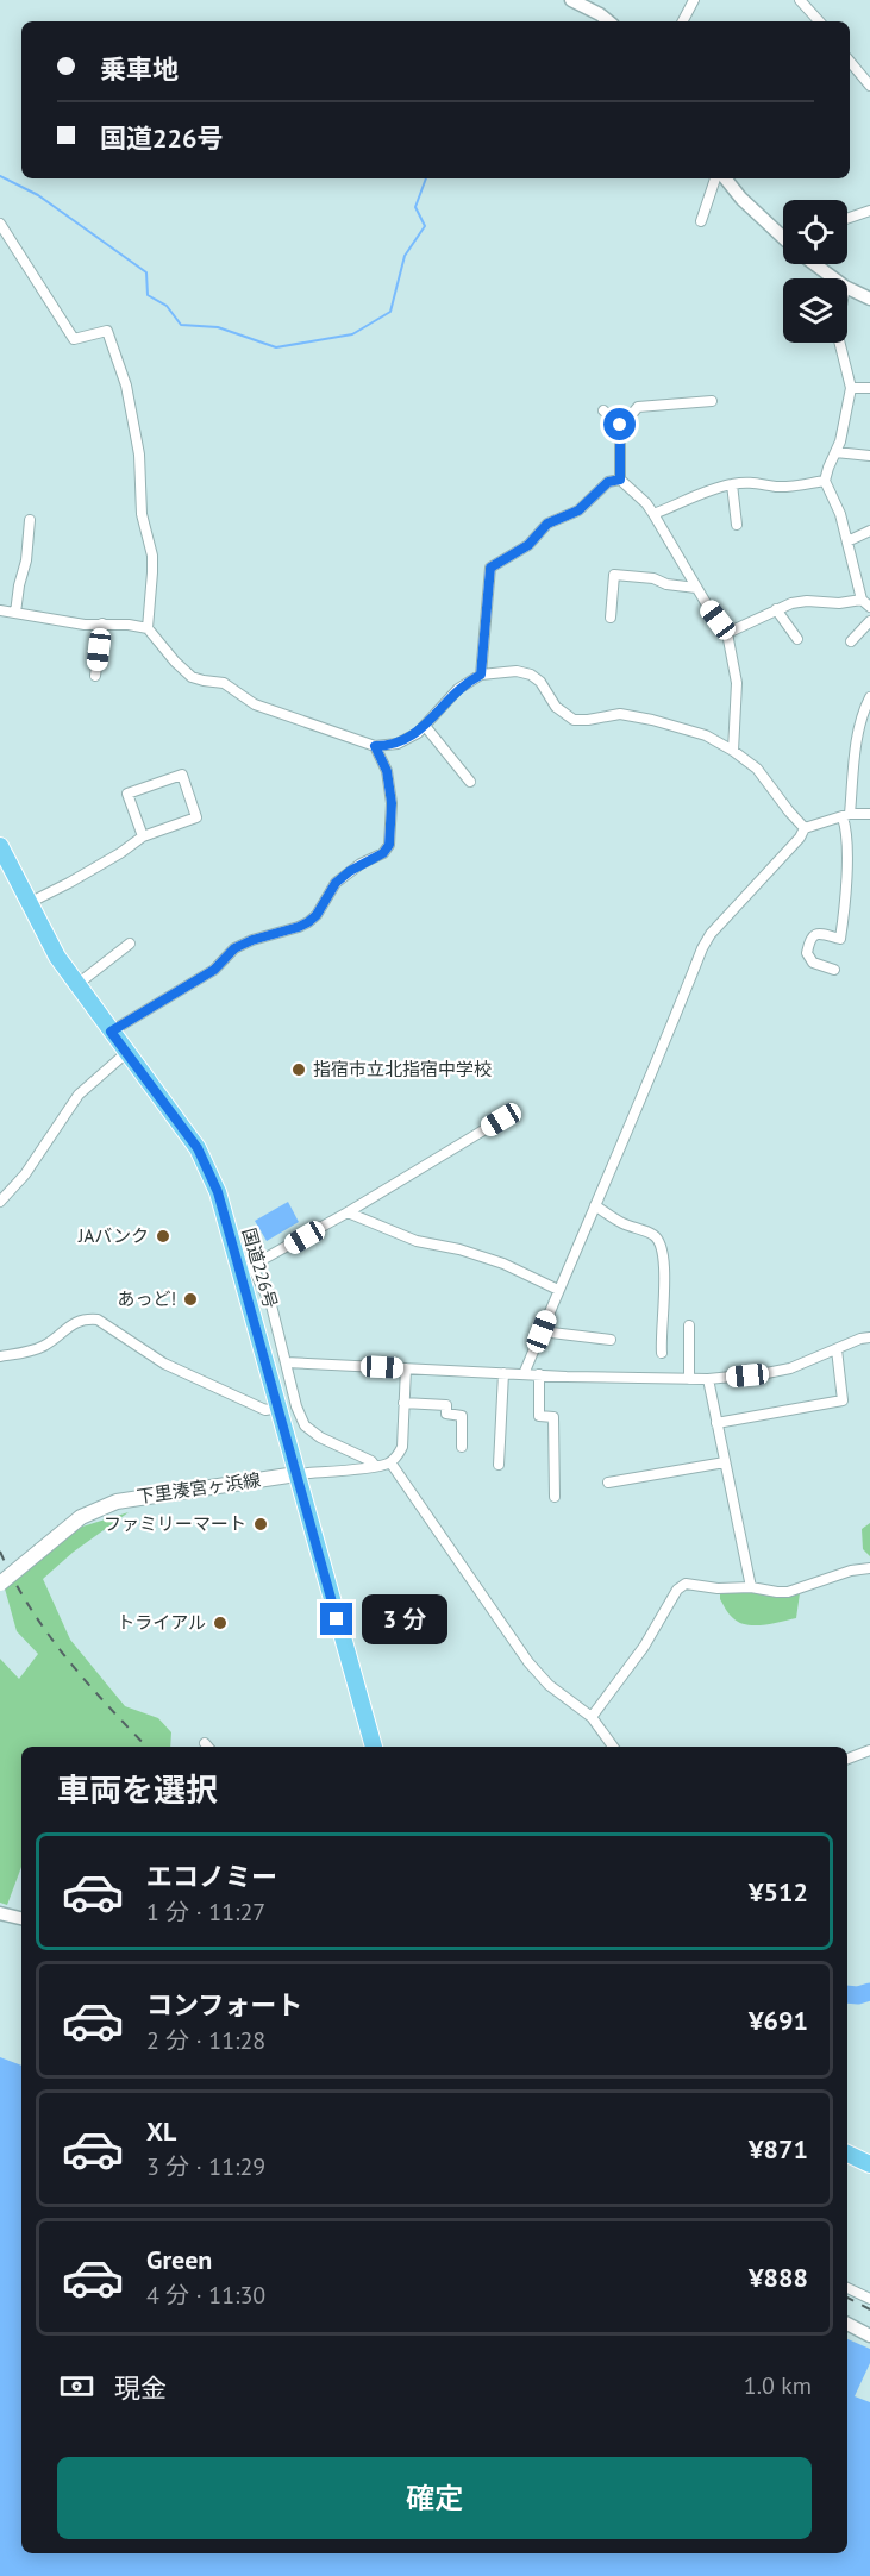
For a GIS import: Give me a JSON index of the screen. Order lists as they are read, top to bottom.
{
  "streets": {
    "highway": ["国道226号"],
    "main road": ["下里湊宮ヶ浜線"]
  },
  "crossings": [
    ["国道226号", "下里湊宮ヶ浜線"]
  ],
  "places": [
    "指宿市立北指宿中学校",
    "JAバンク",
    "あっど!",
    "ファミリーマート",
    "トライアル"
  ],
  "page": {
    "banner": ["乗車地", "国道226号"],
    "bubble": "3 分",
    "heading": "車両を選択",
    "list": [
      {
        "name": "エコノミー",
        "note": "1 分 · 11:27",
        "value": "¥512"
      },
      {
        "name": "コンフォート",
        "note": "2 分 · 11:28",
        "value": "¥691"
      },
      {
        "name": "XL",
        "note": "3 分 · 11:29",
        "value": "¥871"
      },
      {
        "name": "Green",
        "note": "4 分 · 11:30",
        "value": "¥888"
      }
    ],
    "pay": ["現金", "1.0 km"],
    "buttons": "確定"
  }
}
